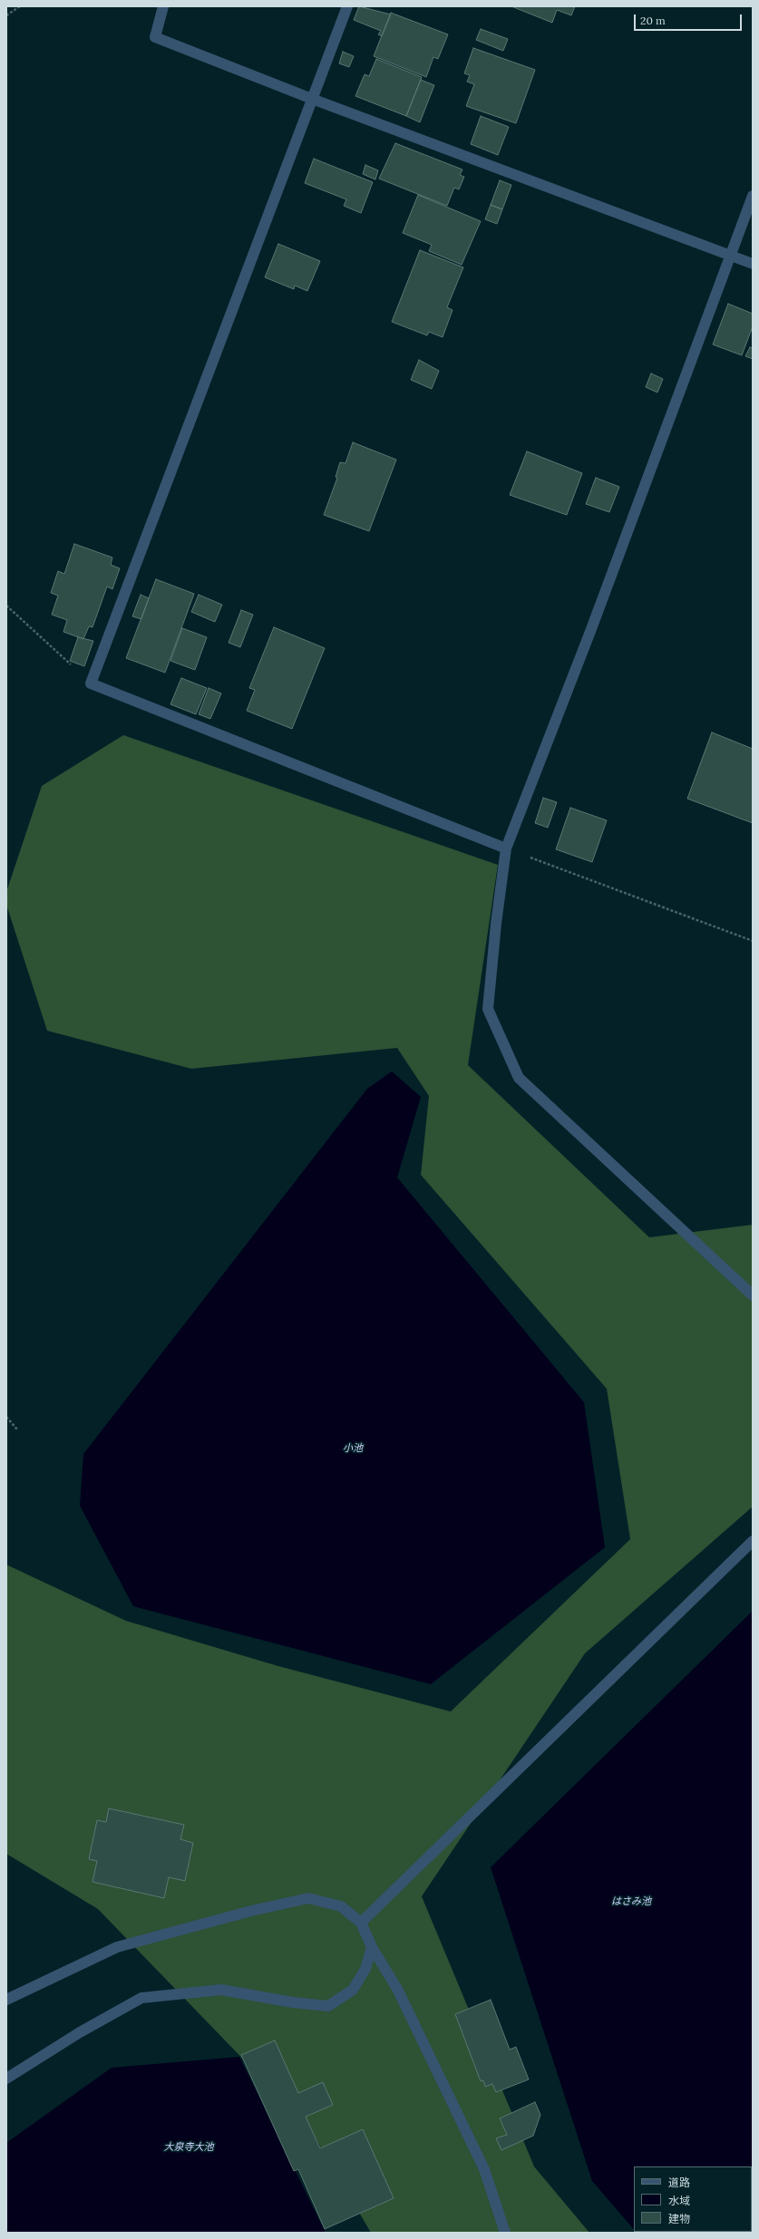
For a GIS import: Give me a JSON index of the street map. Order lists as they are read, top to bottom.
{
  "water": ["小池", "はさみ池", "大泉寺大池"],
  "legend": ["道路", "水域", "建物"],
  "scale_bar": "20 m"
}
